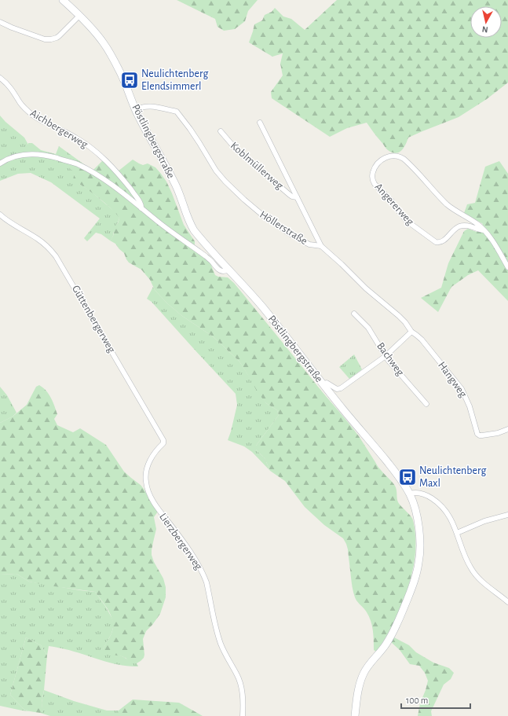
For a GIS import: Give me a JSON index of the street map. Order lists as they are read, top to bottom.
{
  "streets": {
    "main road": ["Pöstlingbergstraße"],
    "street": [
      "Aichbergerweg",
      "Koblmüllerweg",
      "Angererweg",
      "Höllerstraße",
      "Güttenbergerweg",
      "Bachweg",
      "Hangweg",
      "Lierzbergerweg"
    ]
  },
  "crossings": [
    ["Pöstlingbergstraße", "Höllerstraße"],
    ["Koblmüllerweg", "Höllerstraße"],
    ["Höllerstraße", "Hangweg"],
    ["Güttenbergerweg", "Lierzbergerweg"]
  ],
  "places": {
    "bus stop": ["Neulichtenberg Elendsimmerl", "Neulichtenberg Maxl"]
  },
  "scale_bar": "100 m",
  "north": "bottom"
}
